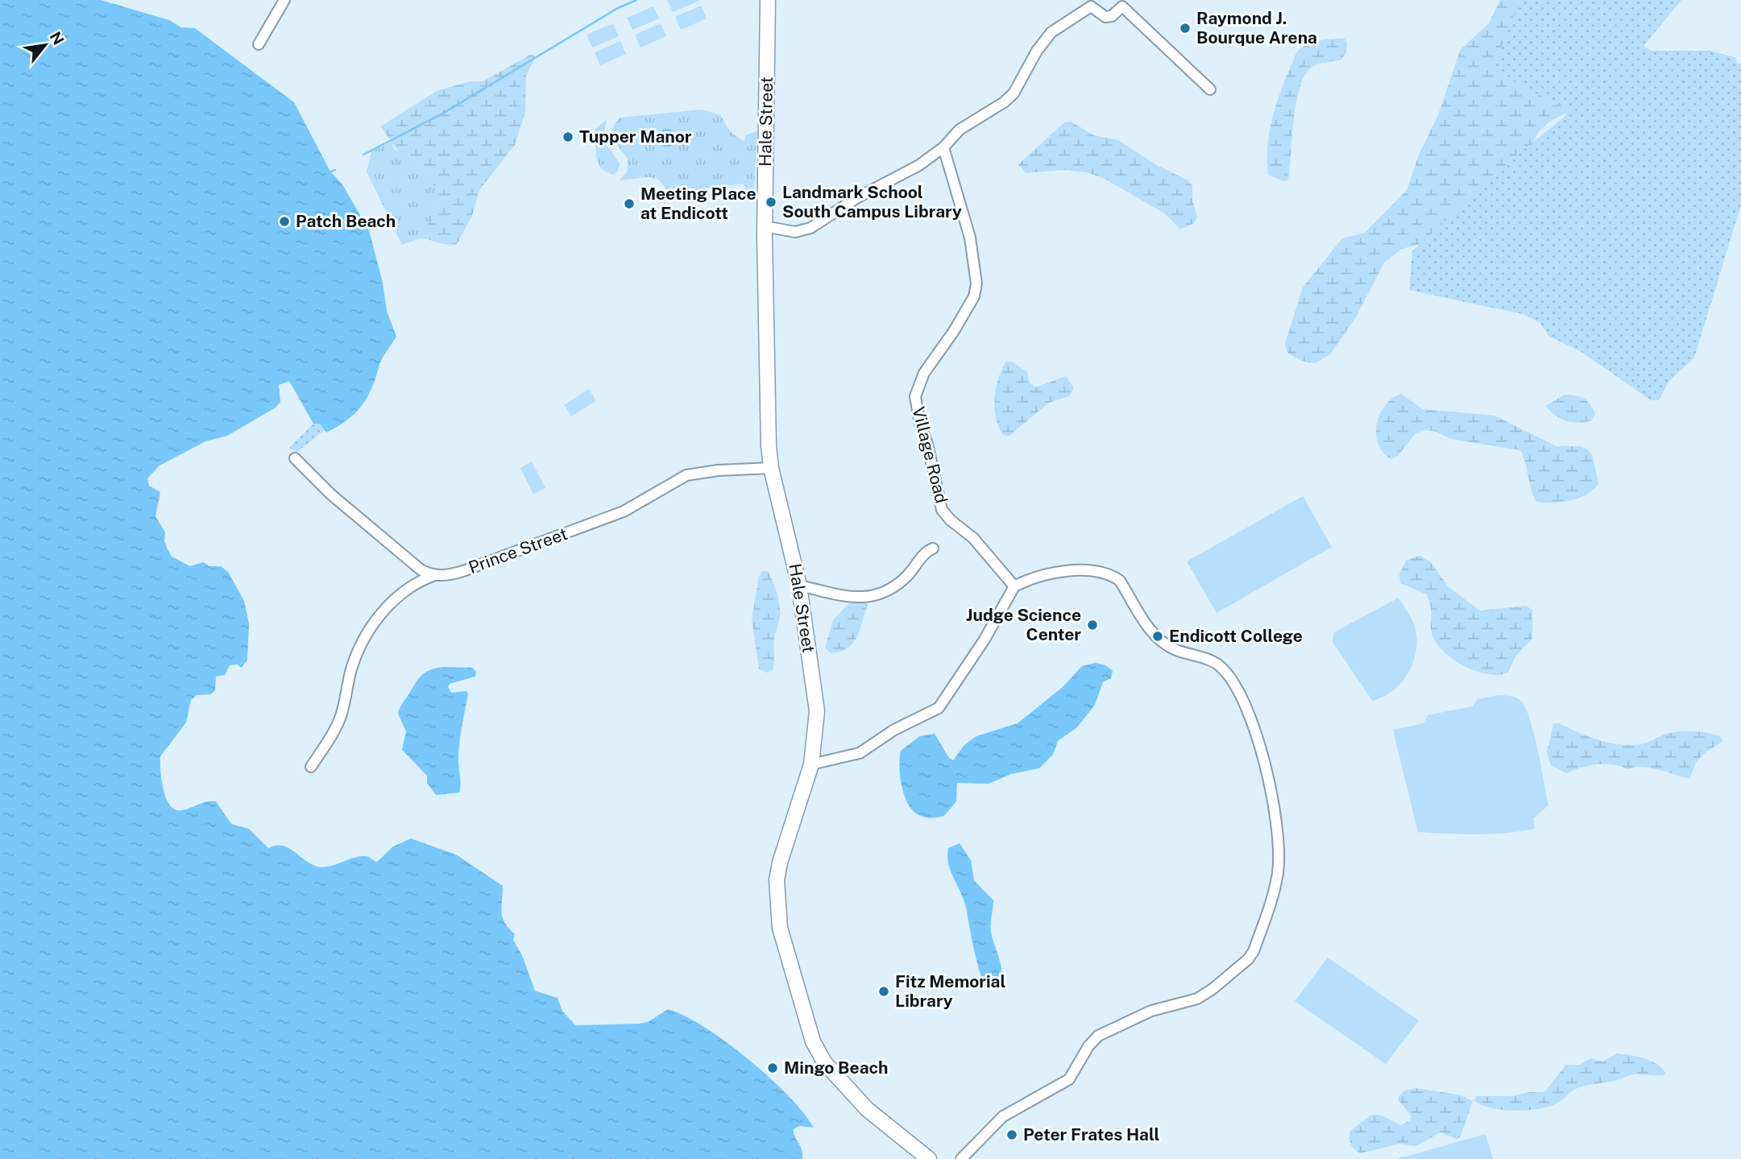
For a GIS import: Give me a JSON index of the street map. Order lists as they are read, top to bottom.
{
  "streets": {
    "main road": ["Hale Street"],
    "street": ["Village Road", "Prince Street"]
  },
  "crossings": [
    ["Hale Street", "Prince Street"]
  ],
  "places": [
    "Raymond J. Bourque Arena",
    "Tupper Manor",
    "Landmark School South Campus Library",
    "Meeting Place at Endicott",
    "Patch Beach",
    "Judge Science Center",
    "Endicott College",
    "Fitz Memorial Library",
    "Mingo Beach",
    "Peter Frates Hall"
  ],
  "north": "top right"
}
